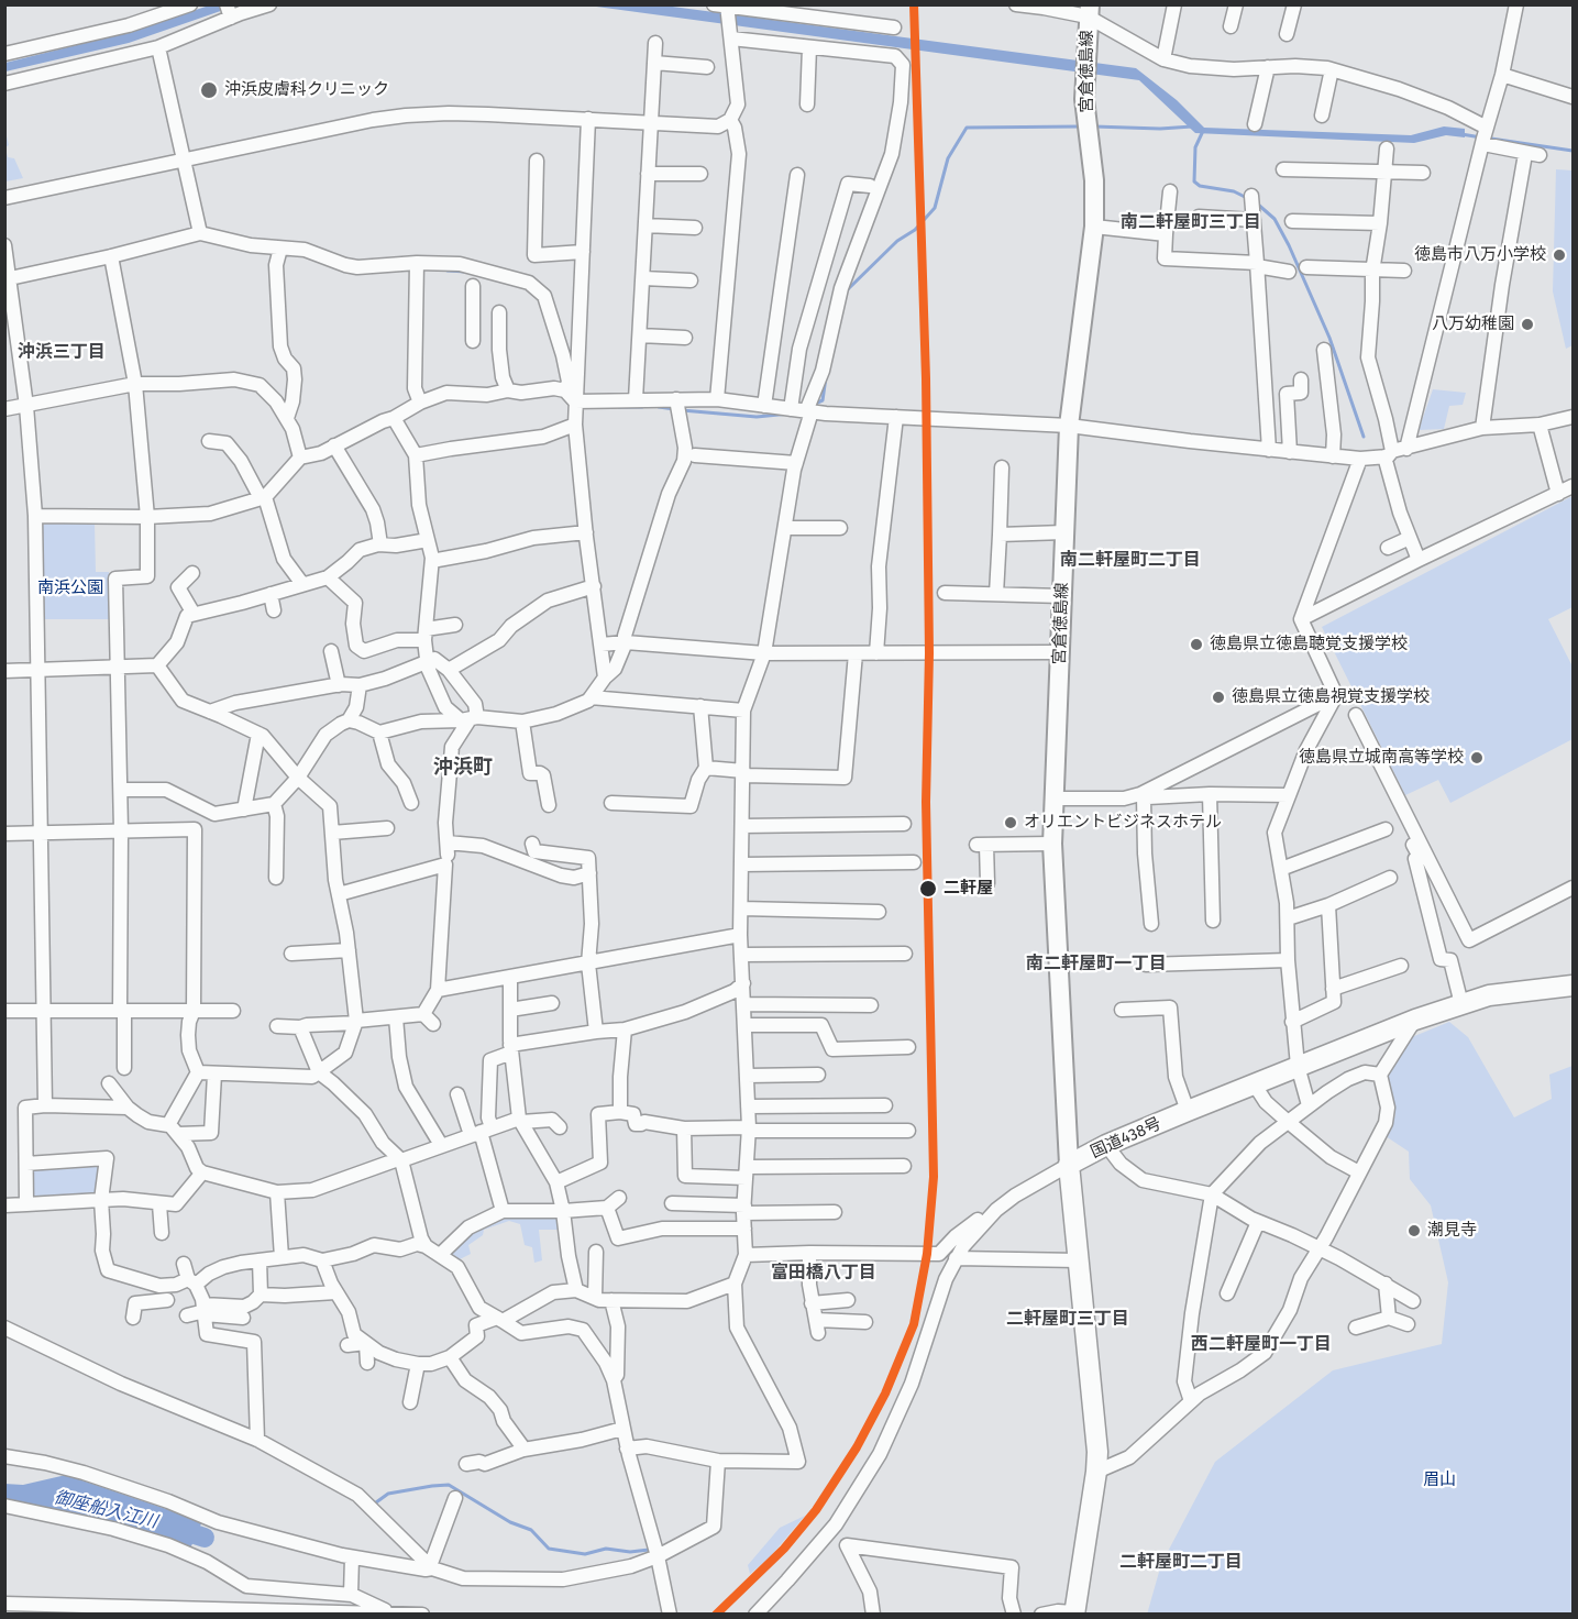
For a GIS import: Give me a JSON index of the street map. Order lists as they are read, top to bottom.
{
  "streets": {
    "highway": ["国道438号"],
    "main road": ["宮倉徳島線"]
  },
  "crossings": [
    ["宮倉徳島線", "国道438号"]
  ],
  "districts": [
    "南二軒屋町三丁目",
    "沖浜三丁目",
    "南二軒屋町二丁目",
    "沖浜町",
    "南二軒屋町一丁目",
    "富田橋八丁目",
    "二軒屋町三丁目",
    "西二軒屋町一丁目",
    "二軒屋町二丁目"
  ],
  "water": ["御座船入江川"],
  "parks": ["南浜公園", "眉山"],
  "places": [
    "沖浜皮膚科クリニック",
    "徳島市八万小学校",
    "八万幼稚園",
    "徳島県立徳島聴覚支援学校",
    "徳島県立徳島視覚支援学校",
    "徳島県立城南高等学校",
    "オリエントビジネスホテル",
    "二軒屋",
    "潮見寺"
  ]
}
